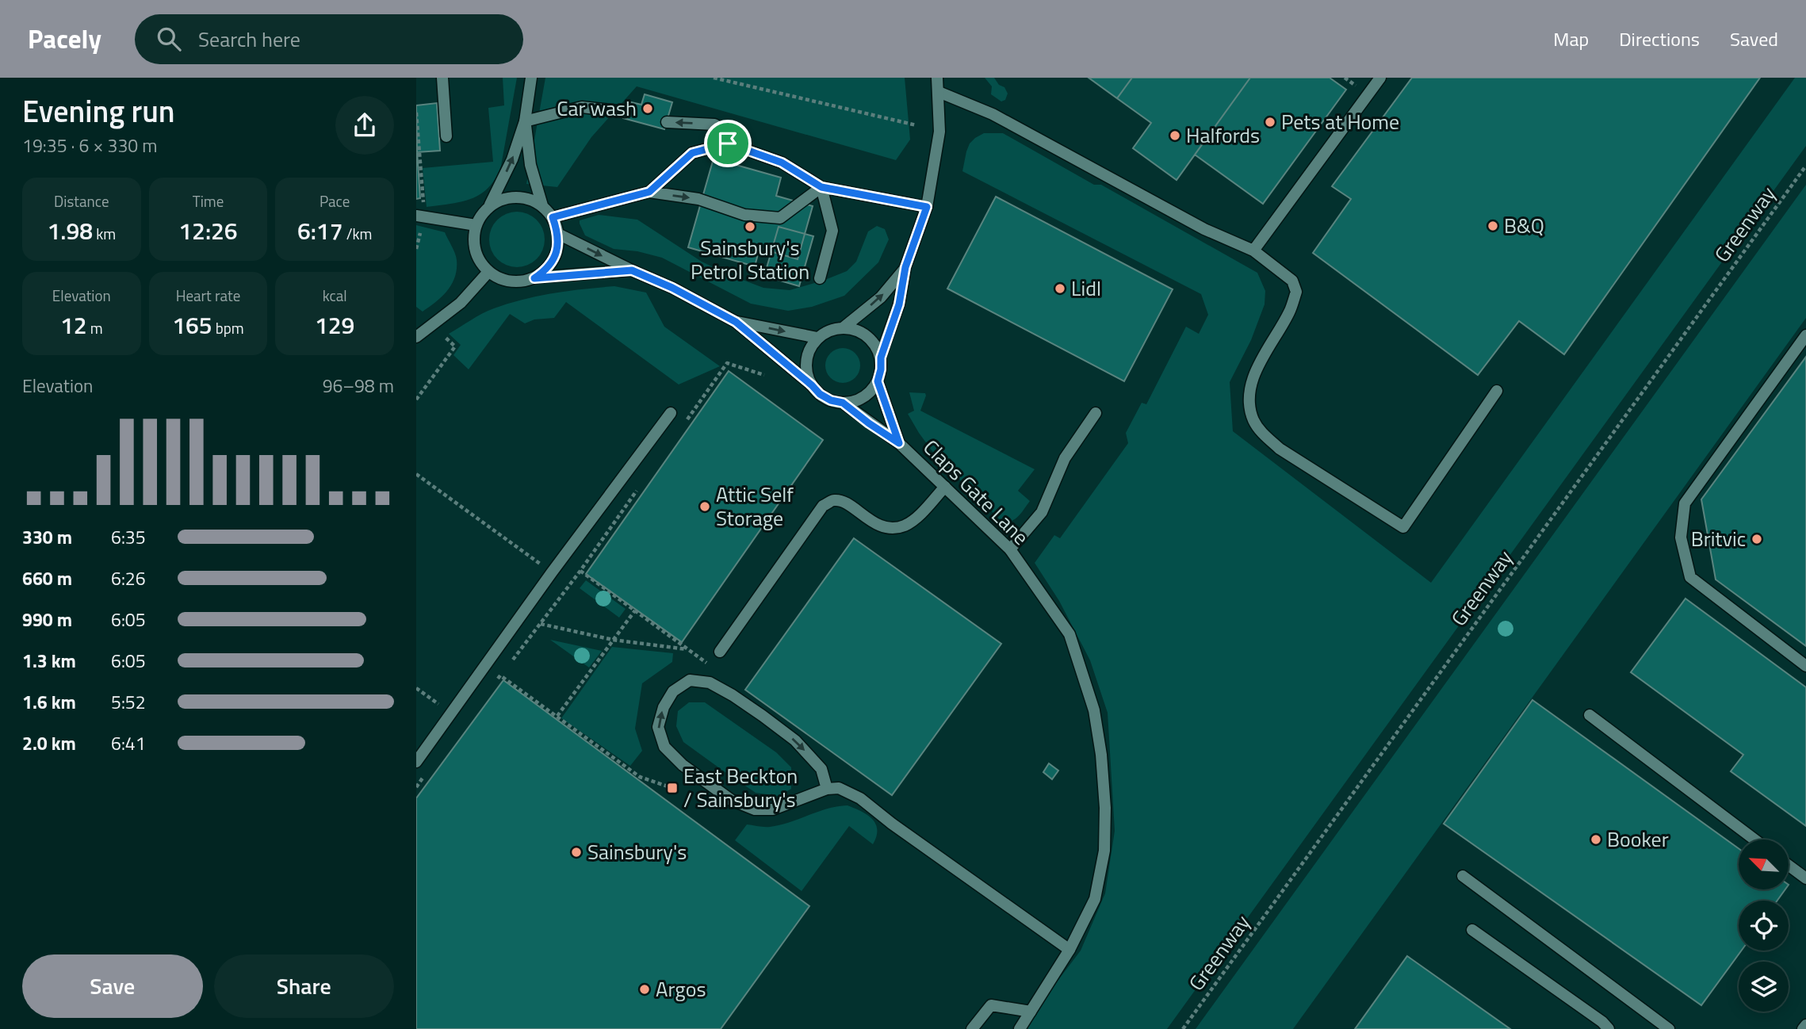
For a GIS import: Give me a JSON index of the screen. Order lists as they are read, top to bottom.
{
  "streets": {
    "street": ["Claps Gate Lane"],
    "path": ["Greenway"]
  },
  "places": {
    "other": [
      "Car wash",
      "Pets at Home",
      "Halfords",
      "B&Q",
      "Sainsbury's Petrol Station",
      "Lidl",
      "Attic Self Storage",
      "Britvic",
      "Booker",
      "Sainsbury's",
      "Argos"
    ],
    "transit": ["East Beckton / Sainsbury's"]
  },
  "north": "top left",
  "page": {
    "header": "Pacely",
    "search": "Search here",
    "nav": ["Map", "Directions", "Saved"],
    "heading": ["Evening run", "19:35 · 6 × 330 m"],
    "stats": [
      ["Distance", "1.98 km"],
      ["Time", "12:26"],
      ["Pace", "6:17 /km"],
      ["Elevation", "12 m"],
      ["Heart rate", "165 bpm"],
      ["kcal", "129"]
    ],
    "chart": ["Elevation", "96–98 m"],
    "list": [
      {
        "name": "330 m",
        "note": "6:35"
      },
      {
        "name": "660 m",
        "note": "6:26"
      },
      {
        "name": "990 m",
        "note": "6:05"
      },
      {
        "name": "1.3 km",
        "note": "6:05"
      },
      {
        "name": "1.6 km",
        "note": "5:52"
      },
      {
        "name": "2.0 km",
        "note": "6:41"
      }
    ],
    "buttons": ["Save", "Share"]
  }
}
